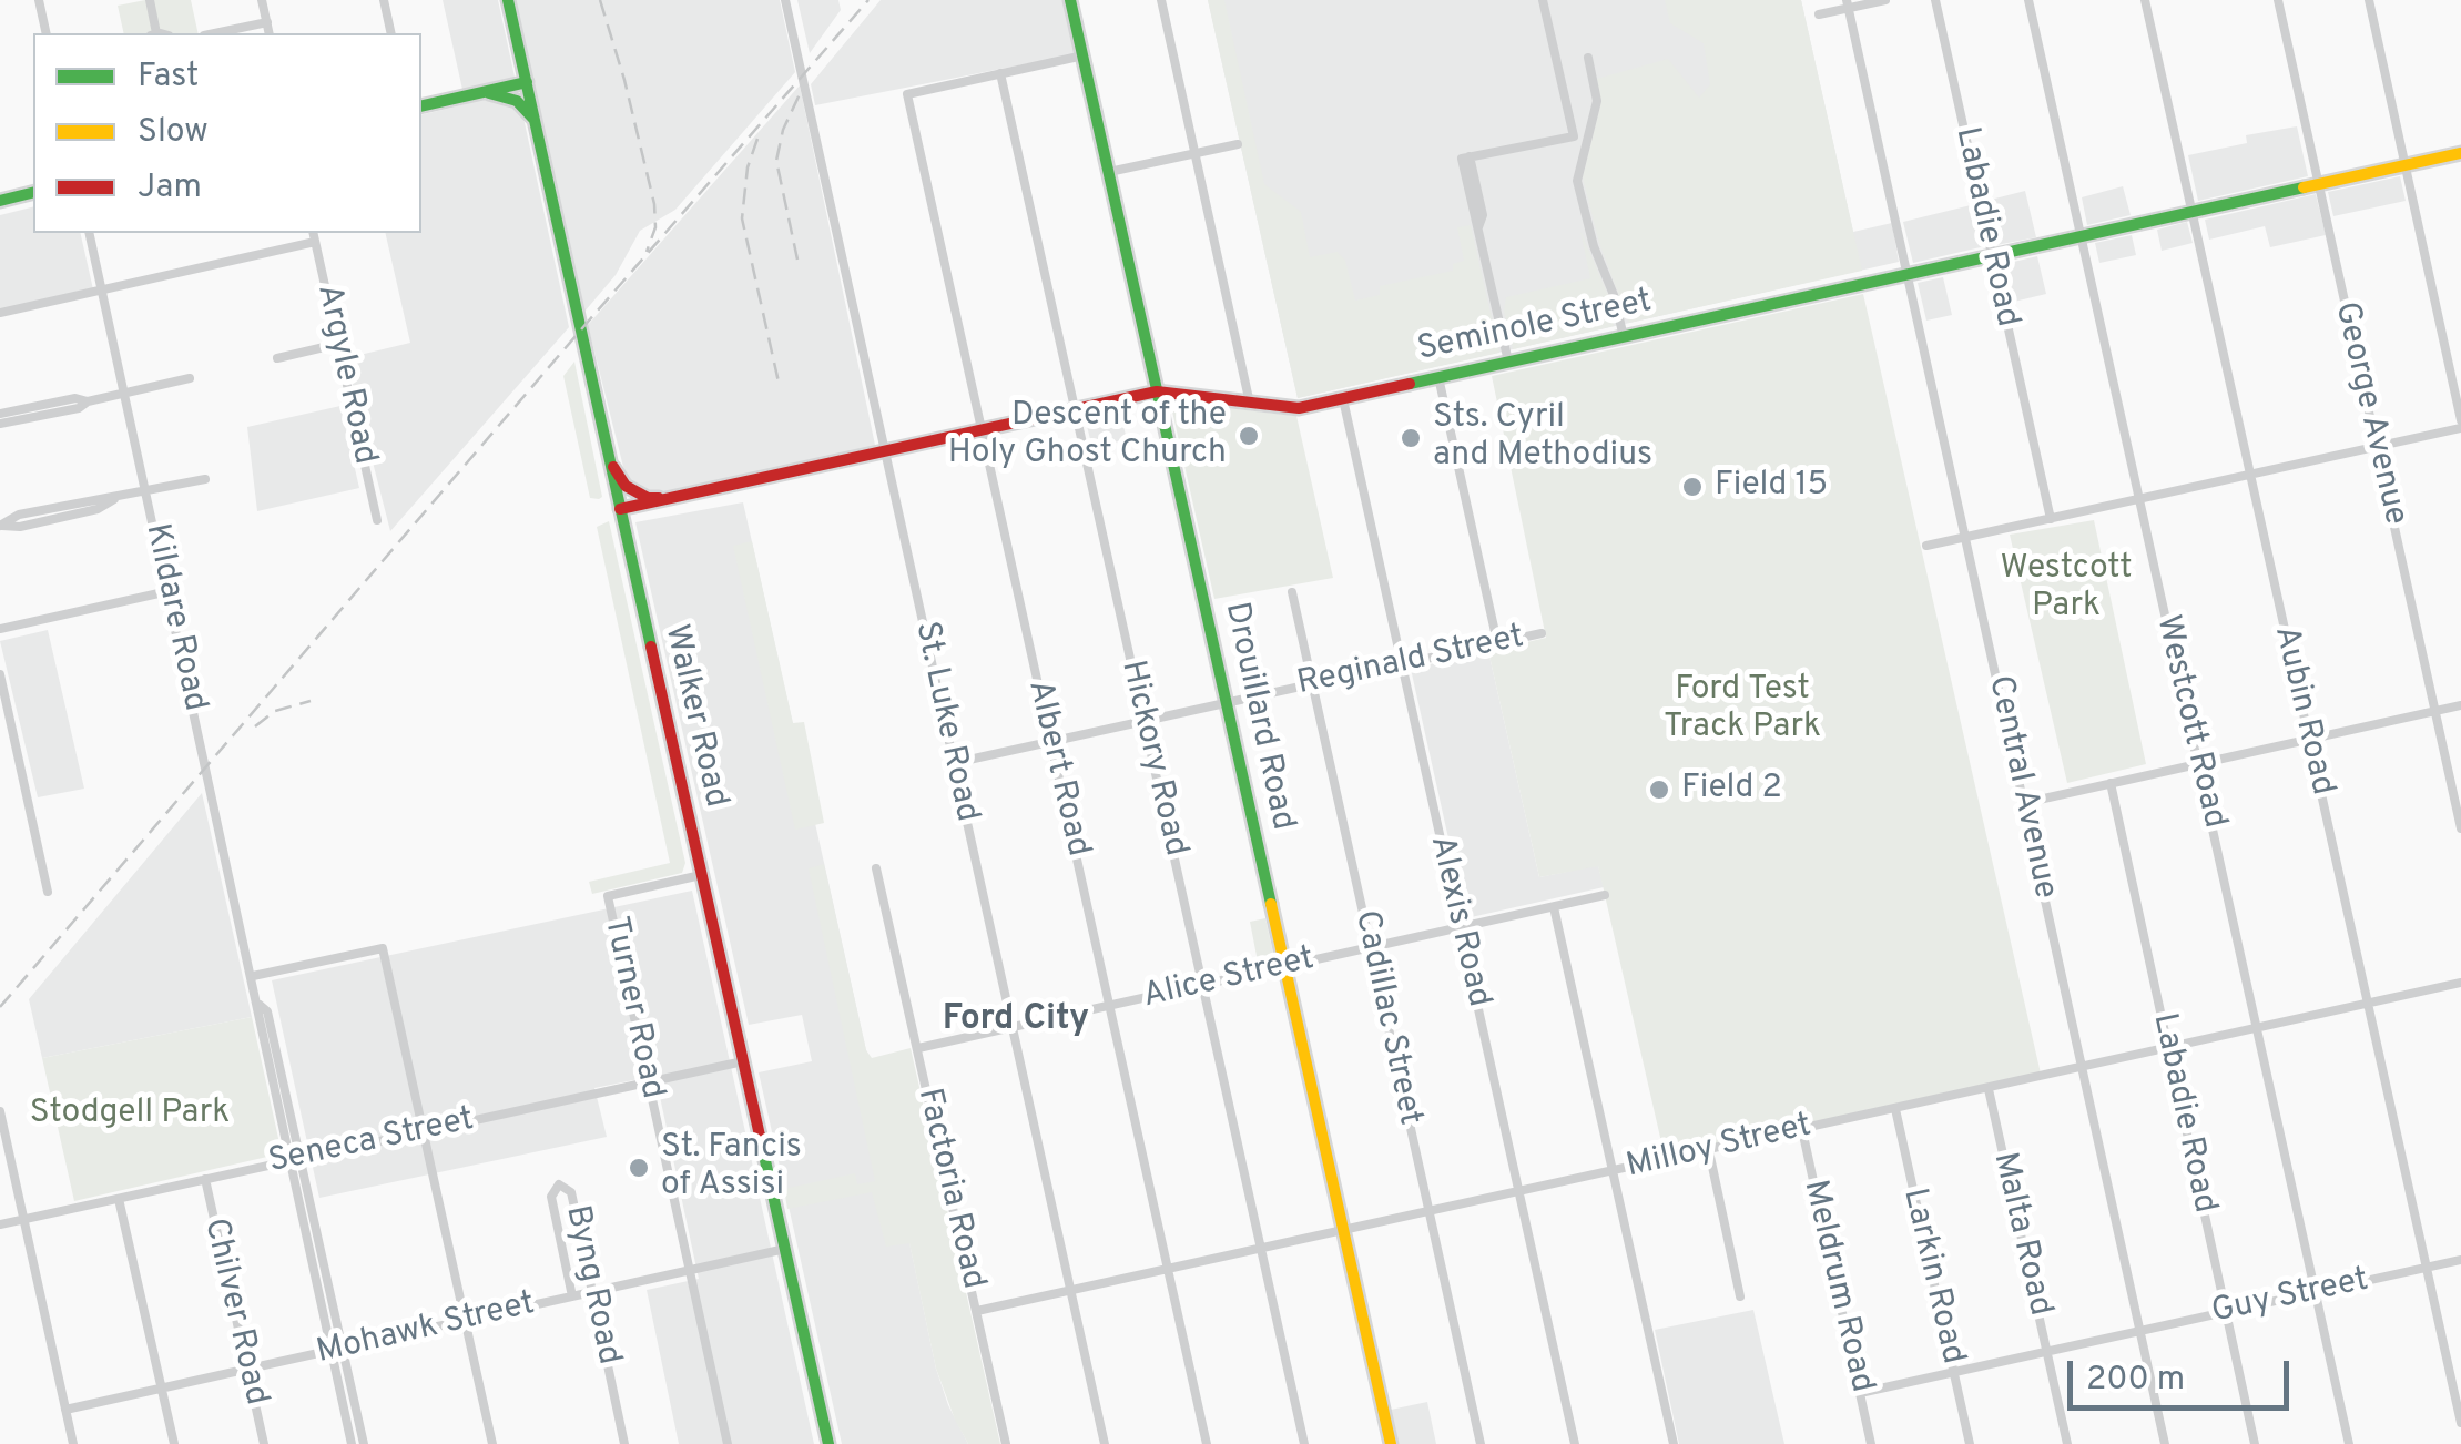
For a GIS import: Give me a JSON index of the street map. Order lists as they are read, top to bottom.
{
  "streets": {
    "street": [
      "Labadie Road",
      "Seminole Street",
      "Argyle Road",
      "George Avenue",
      "Kildare Road",
      "Reginald Street",
      "Aubin Road",
      "Walker Road",
      "Drouillard Road",
      "St. Luke Road",
      "Westcott Road",
      "Hickory Road",
      "Albert Road",
      "Central Avenue",
      "Alexis Road",
      "Alice Street",
      "Turner Road",
      "Cadillac Street",
      "Seneca Street",
      "Milloy Street",
      "Factoria Road",
      "Malta Road",
      "Larkin Road",
      "Byng Road",
      "Meldrum Road",
      "Guy Street",
      "Chilver Road",
      "Mohawk Street"
    ]
  },
  "crossings": [
    ["Labadie Road", "Seminole Street"],
    ["Labadie Road", "Milloy Street"],
    ["Labadie Road", "Guy Street"],
    ["Seminole Street", "George Avenue"],
    ["Seminole Street", "Aubin Road"],
    ["Seminole Street", "Walker Road"],
    ["Seminole Street", "Drouillard Road"],
    ["Seminole Street", "St. Luke Road"],
    ["Seminole Street", "Westcott Road"],
    ["Seminole Street", "Hickory Road"],
    ["Seminole Street", "Albert Road"],
    ["Seminole Street", "Central Avenue"],
    ["Seminole Street", "Alexis Road"],
    ["Kildare Road", "Seneca Street"],
    ["Kildare Road", "Mohawk Street"],
    ["Reginald Street", "Drouillard Road"],
    ["Reginald Street", "St. Luke Road"],
    ["Reginald Street", "Hickory Road"],
    ["Reginald Street", "Albert Road"],
    ["Reginald Street", "Alexis Road"],
    ["Reginald Street", "Cadillac Street"],
    ["Aubin Road", "Milloy Street"],
    ["Aubin Road", "Guy Street"],
    ["Walker Road", "Turner Road"],
    ["Walker Road", "Seneca Street"],
    ["Walker Road", "Mohawk Street"],
    ["Drouillard Road", "Alice Street"],
    ["Drouillard Road", "Milloy Street"],
    ["St. Luke Road", "Alice Street"],
    ["St. Luke Road", "Milloy Street"],
    ["Westcott Road", "Milloy Street"],
    ["Westcott Road", "Guy Street"],
    ["Hickory Road", "Albert Road"],
    ["Hickory Road", "Alice Street"],
    ["Hickory Road", "Milloy Street"],
    ["Albert Road", "Alice Street"],
    ["Albert Road", "Milloy Street"],
    ["Central Avenue", "Milloy Street"],
    ["Central Avenue", "Guy Street"],
    ["Alexis Road", "Alice Street"],
    ["Alexis Road", "Milloy Street"],
    ["Alice Street", "Cadillac Street"],
    ["Alice Street", "Factoria Road"],
    ["Turner Road", "Seneca Street"],
    ["Turner Road", "Mohawk Street"],
    ["Cadillac Street", "Milloy Street"],
    ["Seneca Street", "Chilver Road"],
    ["Milloy Street", "Factoria Road"],
    ["Milloy Street", "Malta Road"],
    ["Milloy Street", "Larkin Road"],
    ["Milloy Street", "Meldrum Road"],
    ["Malta Road", "Guy Street"],
    ["Larkin Road", "Guy Street"],
    ["Byng Road", "Mohawk Street"],
    ["Meldrum Road", "Guy Street"],
    ["Chilver Road", "Mohawk Street"]
  ],
  "districts": ["Ford City"],
  "parks": ["Westcott Park", "Ford Test Track Park", "Stodgell Park"],
  "places": [
    "Descent of the Holy Ghost Church",
    "Sts. Cyril and Methodius",
    "Field 15",
    "Field 2",
    "St. Fancis of Assisi"
  ],
  "legend": ["Fast", "Slow", "Jam"],
  "scale_bar": "200 m"
}
